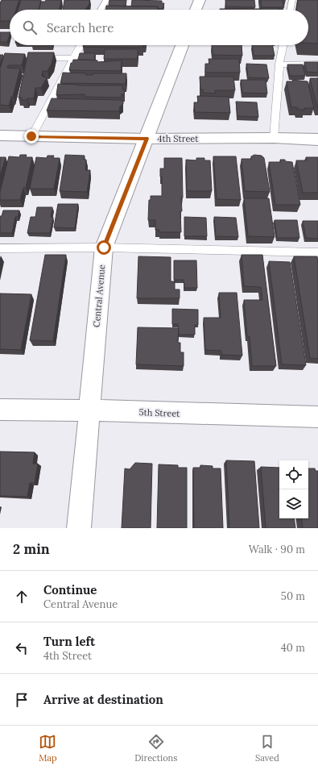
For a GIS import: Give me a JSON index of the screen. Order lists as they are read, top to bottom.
{
  "streets": {
    "street": ["4th Street", "Central Avenue", "5th Street"]
  },
  "crossings": [
    ["4th Street", "Central Avenue"],
    ["Central Avenue", "5th Street"]
  ],
  "page": {
    "search": "Search here",
    "heading": ["2 min", "Walk · 90 m"],
    "list": [
      ["Continue", "Central Avenue", "50 m"],
      ["Turn left", "4th Street", "40 m"],
      "Arrive at destination"
    ],
    "nav": ["Map", "Directions", "Saved"]
  }
}
